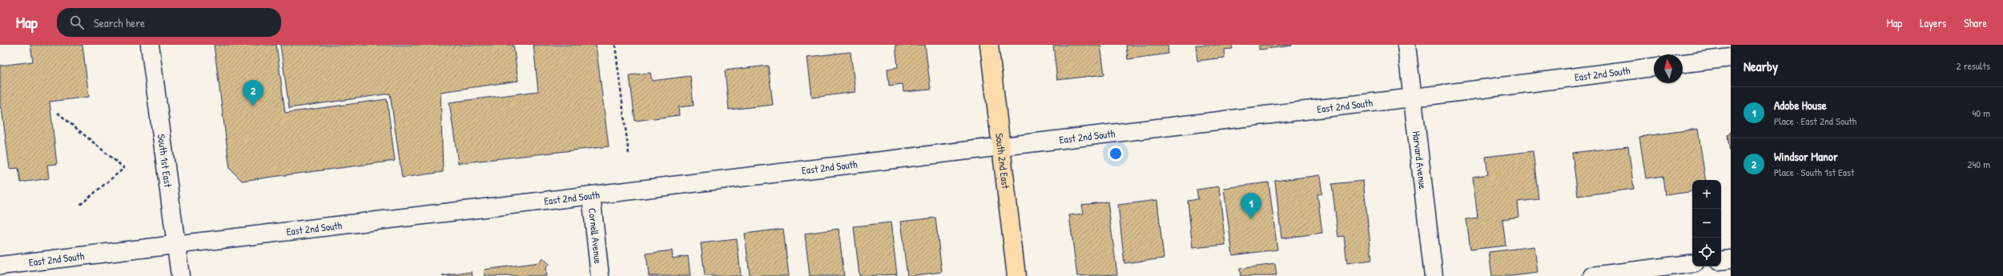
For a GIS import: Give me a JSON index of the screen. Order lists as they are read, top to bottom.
{
  "streets": {
    "main road": ["South 2nd East"],
    "street": [
      "East 2nd South",
      "South 1st East",
      "Harvard Avenue",
      "Cornell Avenue"
    ]
  },
  "crossings": [
    ["East 2nd South", "South 1st East"],
    ["East 2nd South", "South 2nd East"],
    ["East 2nd South", "Harvard Avenue"],
    ["East 2nd South", "Cornell Avenue"]
  ],
  "north": "top",
  "page": {
    "header": "Map",
    "search": "Search here",
    "nav": ["Map", "Layers", "Share"],
    "heading": ["Nearby", "2 results"],
    "pins": ["2", "1"],
    "list": [
      {
        "mark": "1",
        "name": "Adobe House",
        "note": "Place · East 2nd South",
        "value": "40 m"
      },
      {
        "mark": "2",
        "name": "Windsor Manor",
        "note": "Place · South 1st East",
        "value": "240 m"
      }
    ],
    "map_buttons": ["+", "−"]
  }
}
